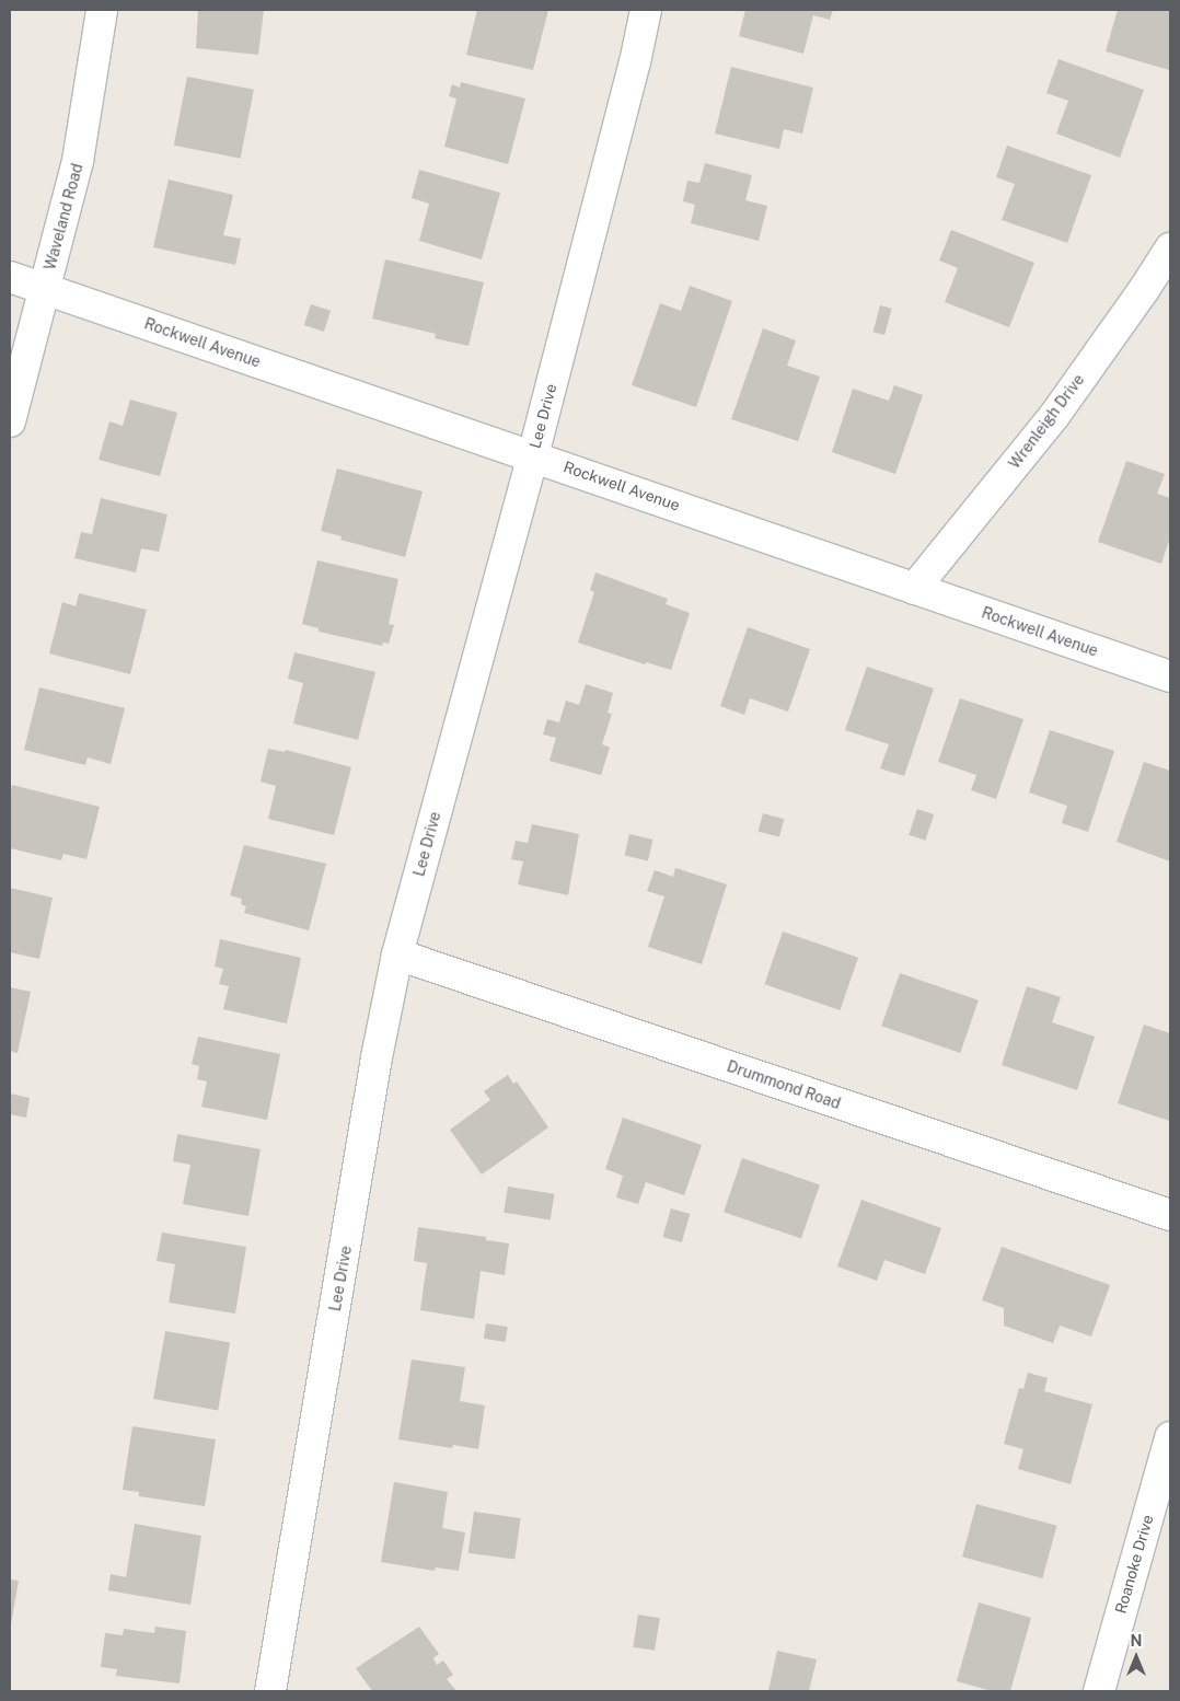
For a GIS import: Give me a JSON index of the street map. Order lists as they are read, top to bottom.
{
  "streets": {
    "street": [
      "Waveland Road",
      "Rockwell Avenue",
      "Lee Drive",
      "Wrenleigh Drive",
      "Drummond Road",
      "Roanoke Drive"
    ]
  },
  "crossings": [
    ["Waveland Road", "Rockwell Avenue"],
    ["Rockwell Avenue", "Lee Drive"],
    ["Rockwell Avenue", "Wrenleigh Drive"],
    ["Lee Drive", "Drummond Road"]
  ],
  "north": "top"
}
